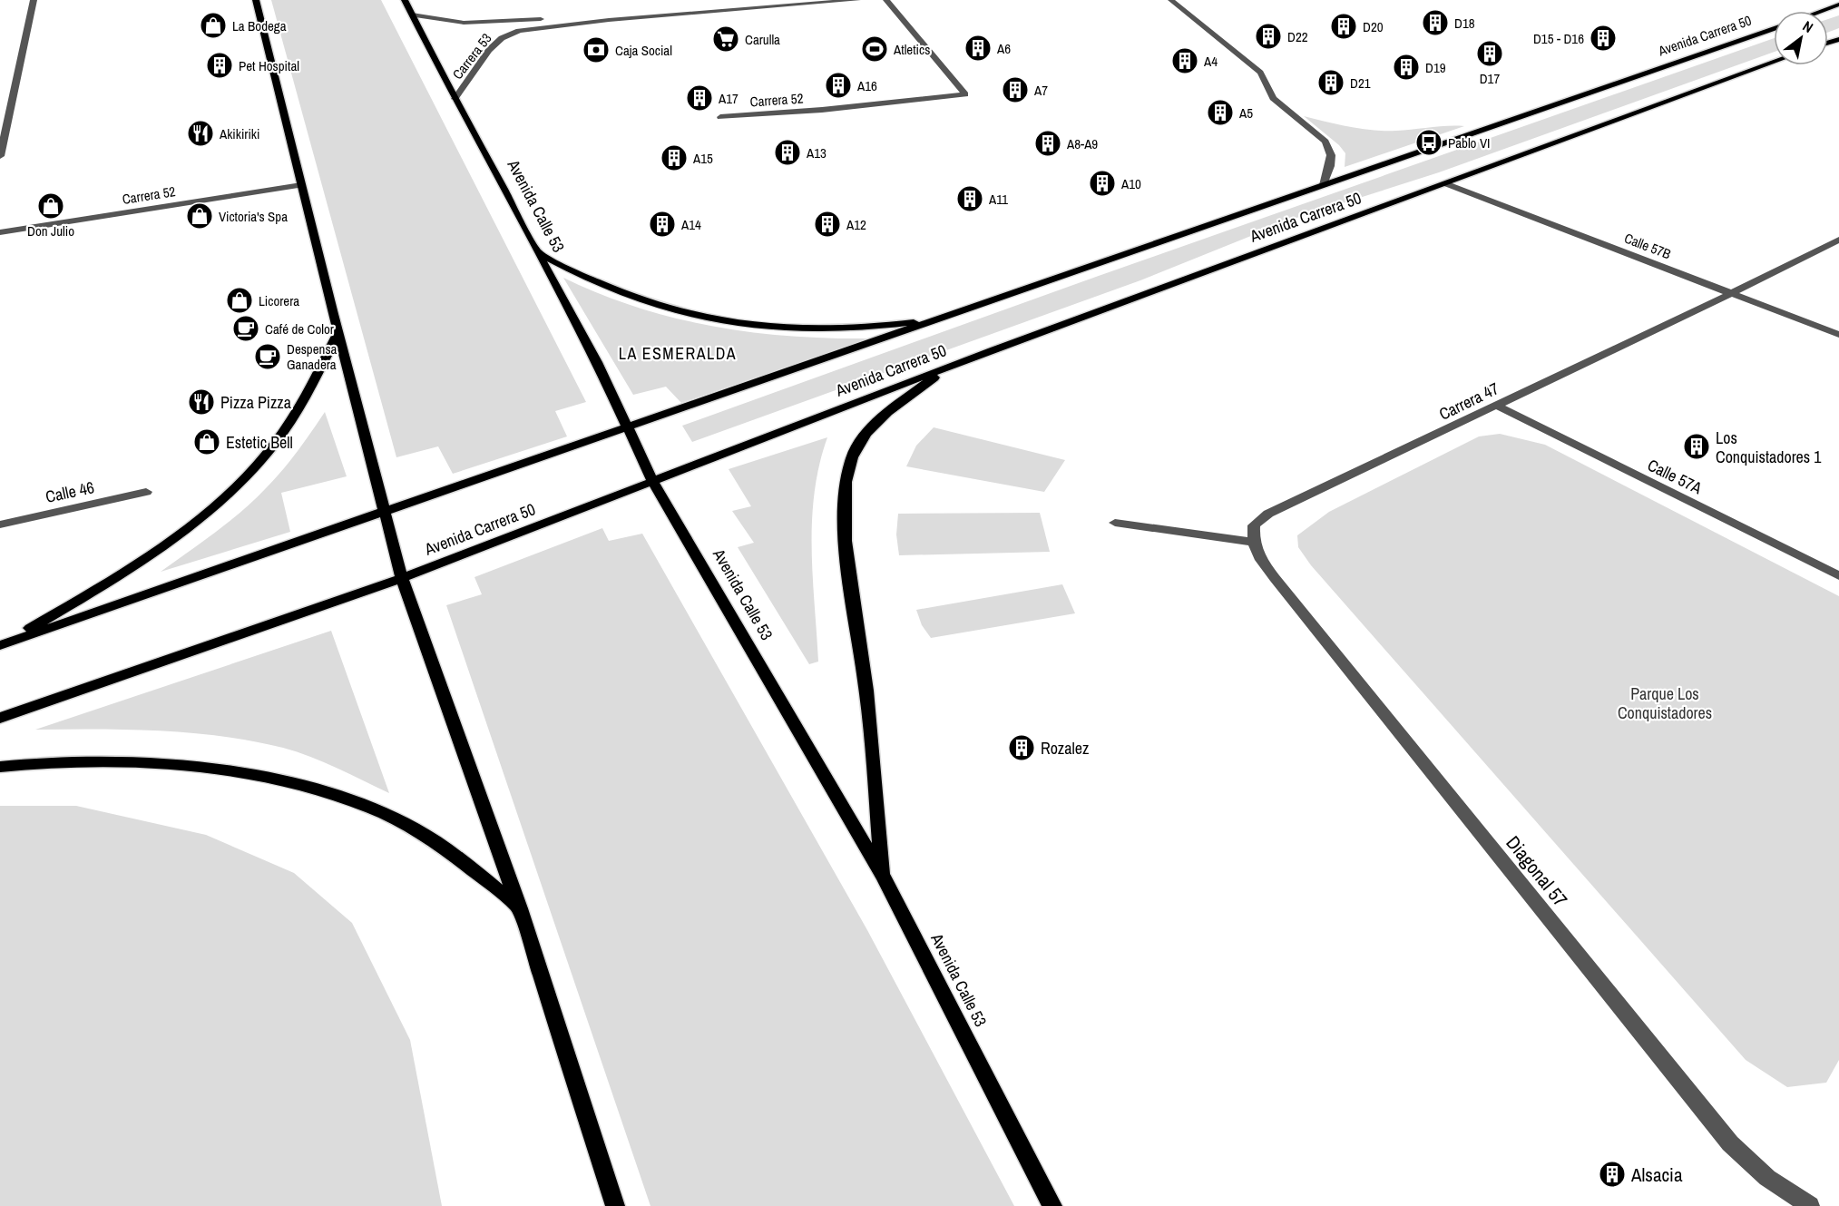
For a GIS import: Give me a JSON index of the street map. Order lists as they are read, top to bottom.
{
  "streets": {
    "main road": ["Avenida Carrera 50", "Avenida Calle 53"],
    "street": [
      "Carrera 53",
      "Carrera 52",
      "Calle 57B",
      "Carrera 47",
      "Calle 57A",
      "Calle 46",
      "Diagonal 57"
    ]
  },
  "crossings": [
    ["Avenida Carrera 50", "Avenida Calle 53"],
    ["Avenida Carrera 50", "Calle 57B"],
    ["Carrera 53", "Avenida Calle 53"],
    ["Calle 57B", "Carrera 47"],
    ["Carrera 47", "Calle 57A"],
    ["Carrera 47", "Diagonal 57"]
  ],
  "districts": ["LA ESMERALDA"],
  "parks": ["Parque Los Conquistadores"],
  "places": {
    "building": [
      "D18",
      "D20",
      "D22",
      "D15 - D16",
      "A6",
      "D17",
      "A4",
      "Pet Hospital",
      "D19",
      "D21",
      "A16",
      "A7",
      "A17",
      "A5",
      "A8-A9",
      "A13",
      "A15",
      "A10",
      "A11",
      "A14",
      "A12",
      "Los Conquistadores 1",
      "Rozalez",
      "Alsacia"
    ],
    "shop": [
      "La Bodega",
      "Don Julio",
      "Victoria's Spa",
      "Licorera",
      "Estetic Bell"
    ],
    "supermarket": ["Carulla"],
    "sports": ["Atletics"],
    "bank": ["Caja Social"],
    "restaurant": ["Akikiriki", "Pizza Pizza"],
    "bus stop": ["Pablo VI"],
    "cafe": ["Café de Color", "Despensa Ganadera"]
  },
  "north": "top right"
}
